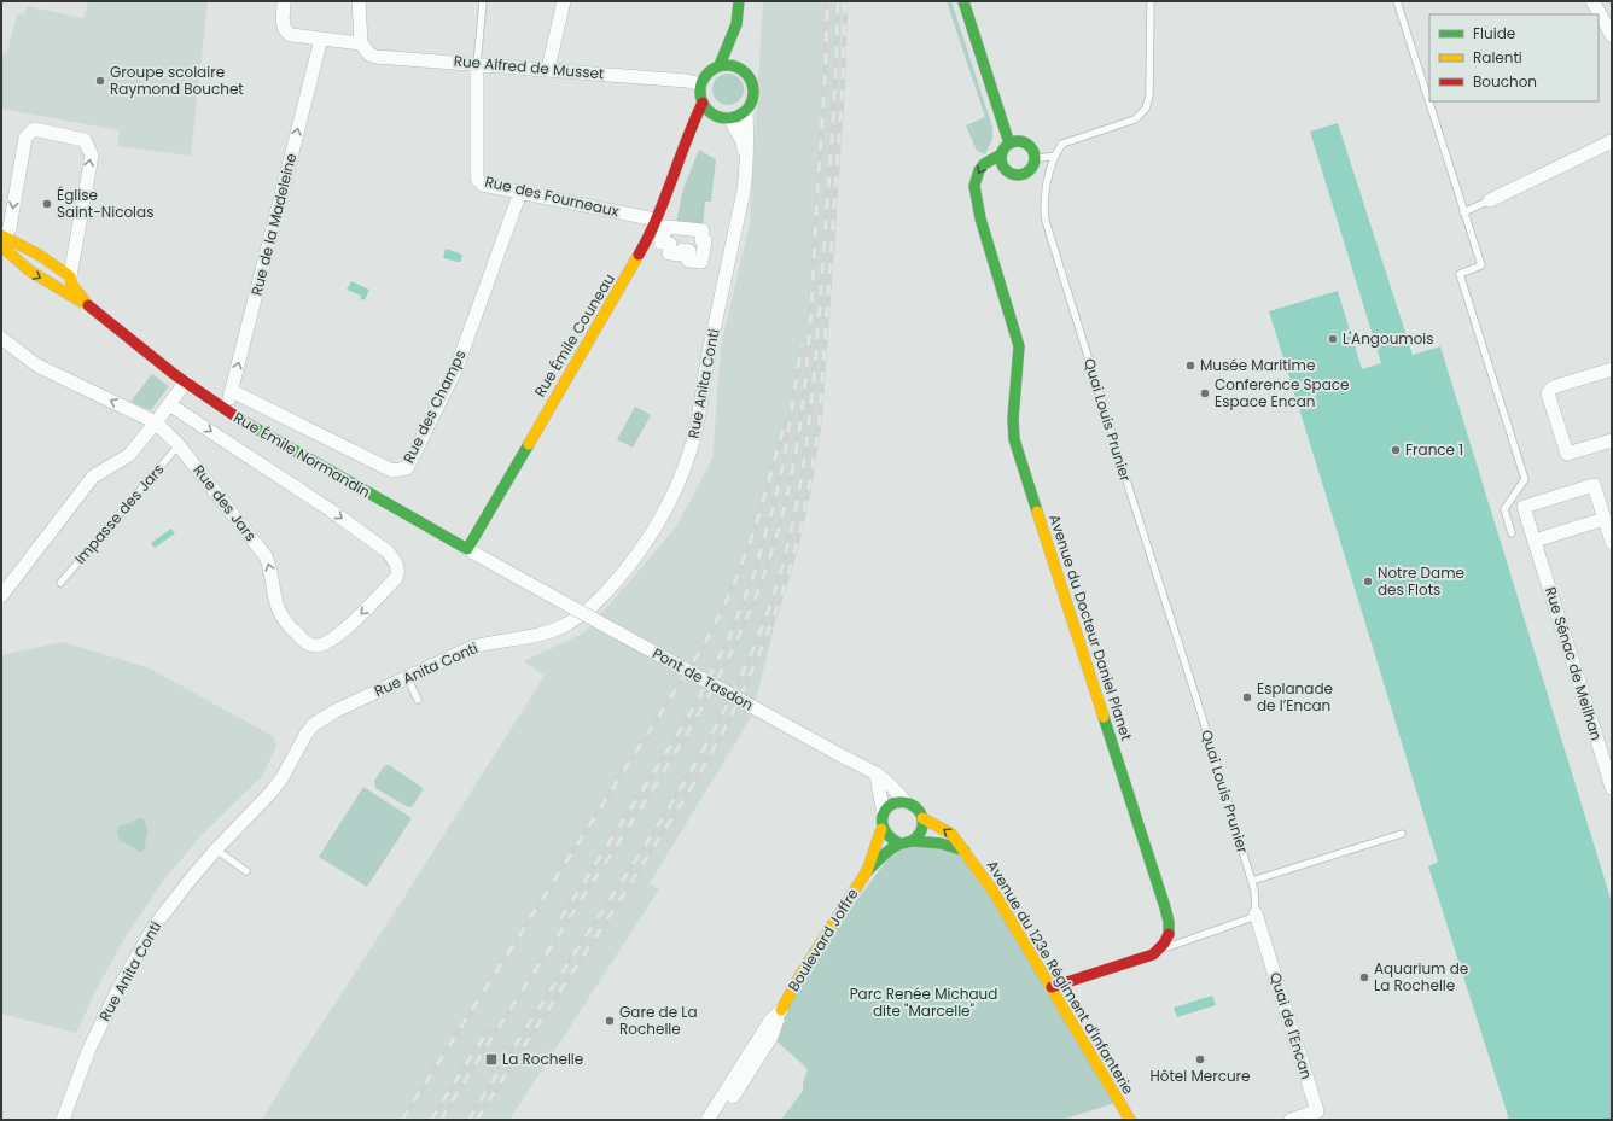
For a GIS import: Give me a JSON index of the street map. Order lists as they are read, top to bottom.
{
  "streets": {
    "street": [
      "Rue Alfred de Musset",
      "Rue des Fourneaux",
      "Rue de la Madeleine",
      "Rue Émile Couneau",
      "Rue Anita Conti",
      "Rue des Champs",
      "Rue Émile Normandin",
      "Rue des Jars",
      "Avenue du Docteur Daniel Planet",
      "Rue Sénac de Meilhan",
      "Pont de Tasdon",
      "Boulevard Joffre",
      "Avenue du 123e Régiment d'Infanterie",
      "Quai de l'Encan"
    ],
    "lane": ["Quai Louis Prunier", "Impasse des Jars"]
  },
  "crossings": [
    ["Rue Alfred de Musset", "Rue des Fourneaux"],
    ["Rue Alfred de Musset", "Rue Émile Couneau"],
    ["Rue Alfred de Musset", "Rue Anita Conti"],
    ["Rue des Fourneaux", "Rue Émile Couneau"],
    ["Rue des Fourneaux", "Rue des Champs"],
    ["Rue de la Madeleine", "Rue des Champs"],
    ["Rue de la Madeleine", "Rue Émile Normandin"],
    ["Rue Émile Couneau", "Rue Anita Conti"],
    ["Rue Émile Couneau", "Rue Émile Normandin"],
    ["Quai Louis Prunier", "Quai de l'Encan"],
    ["Rue Émile Normandin", "Rue des Jars"],
    ["Rue Émile Normandin", "Pont de Tasdon"],
    ["Rue des Jars", "Impasse des Jars"],
    ["Pont de Tasdon", "Boulevard Joffre"],
    ["Boulevard Joffre", "Avenue du 123e Régiment d'Infanterie"]
  ],
  "one_way": ["Rue de la Madeleine", "Rue des Jars"],
  "parks": ["Parc Renée Michaud dite \"Marcelle\""],
  "places": {
    "other": [
      "Groupe scolaire Raymond Bouchet",
      "Église Saint-Nicolas",
      "L'Angoumois",
      "Musée Maritime",
      "Conference Space Espace Encan",
      "France 1",
      "Notre Dame des Flots",
      "Esplanade de l’Encan",
      "Aquarium de La Rochelle",
      "Gare de La Rochelle",
      "Hôtel Mercure"
    ],
    "transit": ["La Rochelle"]
  },
  "legend": ["Fluide", "Ralenti", "Bouchon"]
}
